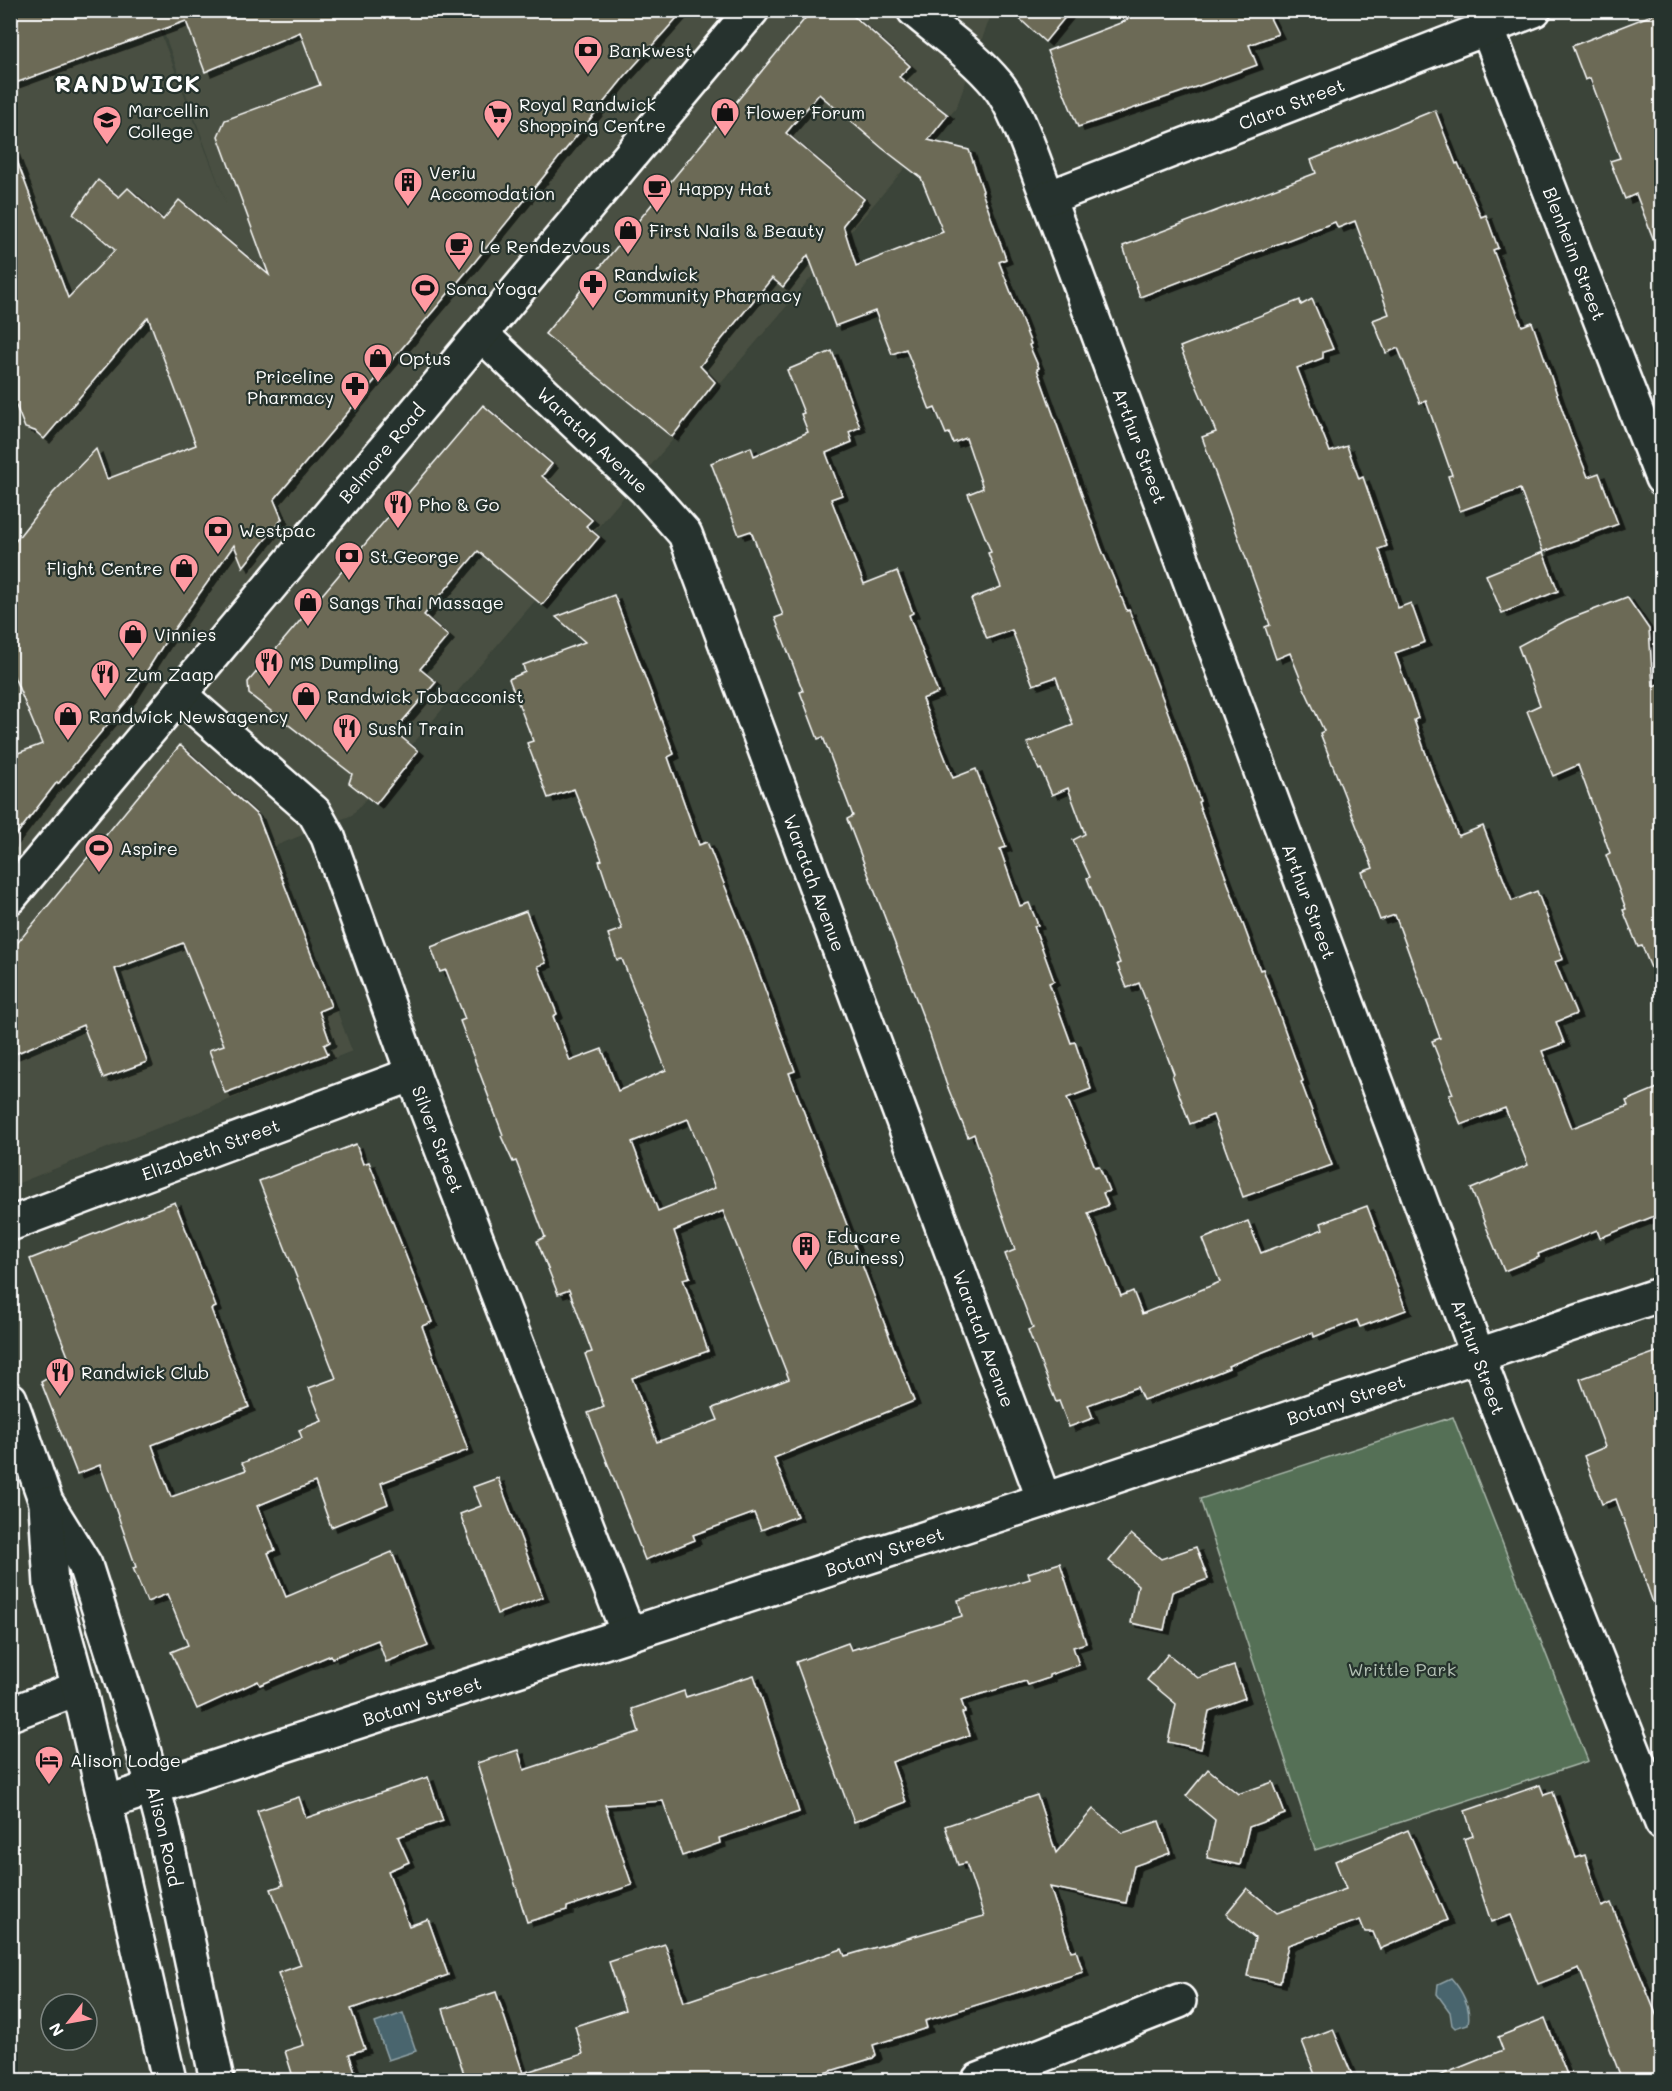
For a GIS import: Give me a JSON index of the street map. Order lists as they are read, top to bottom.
{
  "streets": {
    "street": [
      "Clara Street",
      "Blenheim Street",
      "Waratah Avenue",
      "Arthur Street",
      "Belmore Road",
      "Silver Street",
      "Elizabeth Street",
      "Botany Street",
      "Alison Road"
    ]
  },
  "crossings": [
    ["Clara Street", "Blenheim Street"],
    ["Clara Street", "Arthur Street"],
    ["Waratah Avenue", "Belmore Road"],
    ["Waratah Avenue", "Botany Street"],
    ["Arthur Street", "Botany Street"],
    ["Belmore Road", "Silver Street"],
    ["Silver Street", "Elizabeth Street"],
    ["Silver Street", "Botany Street"],
    ["Botany Street", "Alison Road"]
  ],
  "districts": ["RANDWICK"],
  "parks": ["Writtle Park"],
  "places": {
    "bank": ["Bankwest", "Westpac", "St.George"],
    "shop": [
      "Flower Forum",
      "First Nails & Beauty",
      "Optus",
      "Flight Centre",
      "Sangs Thai Massage",
      "Vinnies",
      "Randwick Tobacconist",
      "Randwick Newsagency"
    ],
    "supermarket": ["Royal Randwick Shopping Centre"],
    "school or university": ["Marcellin College"],
    "building": ["Veriu Accomodation", "Educare (Buiness)"],
    "cafe": ["Happy Hat", "Le Rendezvous"],
    "pharmacy": ["Randwick Community Pharmacy", "Priceline Pharmacy"],
    "sports": ["Sona Yoga", "Aspire"],
    "restaurant": [
      "Pho & Go",
      "MS Dumpling",
      "Zum Zaap",
      "Sushi Train",
      "Randwick Club"
    ],
    "hotel": ["Alison Lodge"]
  },
  "north": "bottom left"
}
